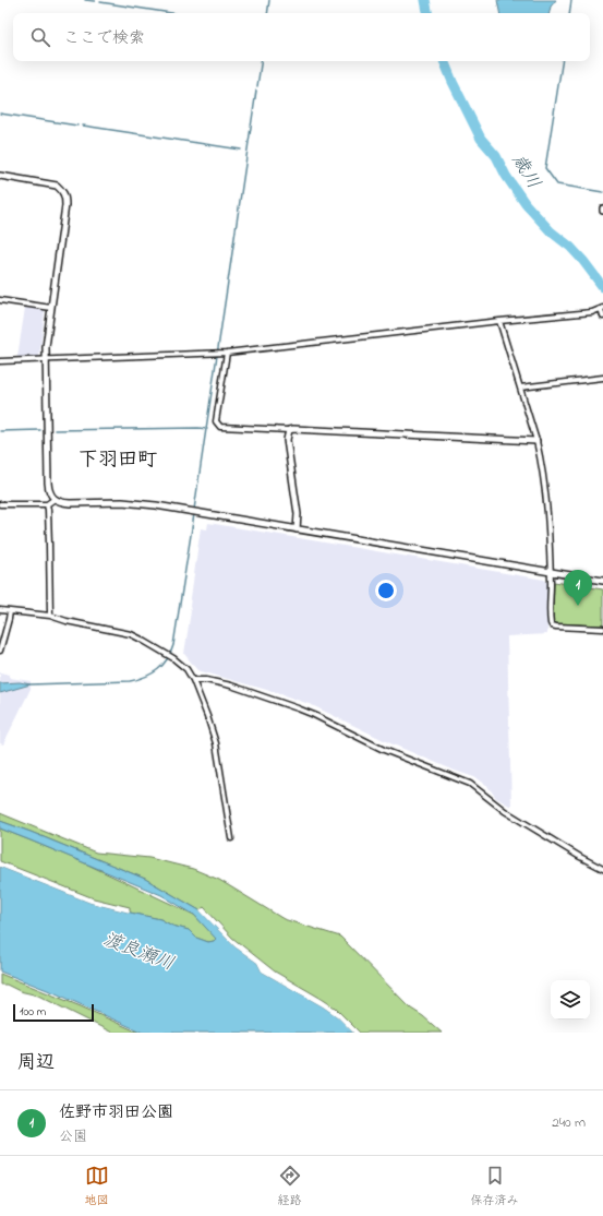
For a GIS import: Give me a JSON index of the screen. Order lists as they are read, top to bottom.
{
  "districts": ["下羽田町"],
  "water": ["歳川", "渡良瀬川"],
  "scale_bar": "100 m",
  "page": {
    "search": "ここで検索",
    "pins": "1",
    "scale": "100 m",
    "heading": "周辺",
    "list": [
      {
        "mark": "1",
        "name": "佐野市羽田公園",
        "note": "公園",
        "value": "240 m"
      }
    ],
    "nav": ["地図", "経路", "保存済み"]
  }
}
